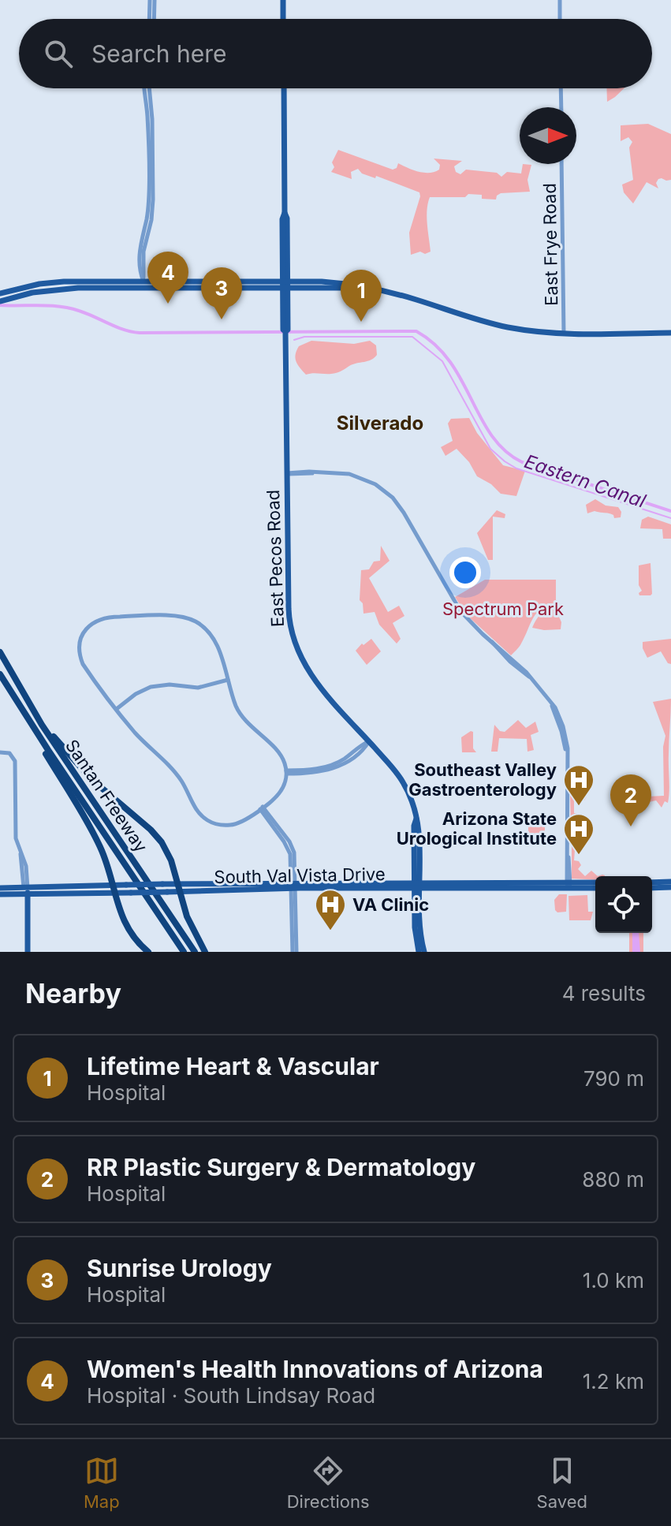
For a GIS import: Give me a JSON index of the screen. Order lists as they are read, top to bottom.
{
  "streets": {
    "highway": ["Santan Freeway"],
    "main road": ["East Pecos Road", "South Val Vista Drive"],
    "street": ["East Frye Road"]
  },
  "crossings": [
    ["East Pecos Road", "South Val Vista Drive"]
  ],
  "districts": ["Silverado"],
  "water": ["Eastern Canal"],
  "parks": ["Spectrum Park"],
  "places": {
    "hospital": ["Southeast Valley Gastroenterology", "Arizona State Urological Institute", "VA Clinic"]
  },
  "north": "right",
  "page": {
    "search": "Search here",
    "pins": [
      "4",
      "3",
      "1",
      "2"
    ],
    "heading": ["Nearby", "4 results"],
    "list": [
      {
        "mark": "1",
        "name": "Lifetime Heart & Vascular",
        "note": "Hospital",
        "value": "790 m"
      },
      {
        "mark": "2",
        "name": "RR Plastic Surgery & Dermatology",
        "note": "Hospital",
        "value": "880 m"
      },
      {
        "mark": "3",
        "name": "Sunrise Urology",
        "note": "Hospital",
        "value": "1.0 km"
      },
      {
        "mark": "4",
        "name": "Women's Health Innovations of Arizona",
        "note": "Hospital · South Lindsay Road",
        "value": "1.2 km"
      }
    ],
    "nav": ["Map", "Directions", "Saved"]
  }
}
